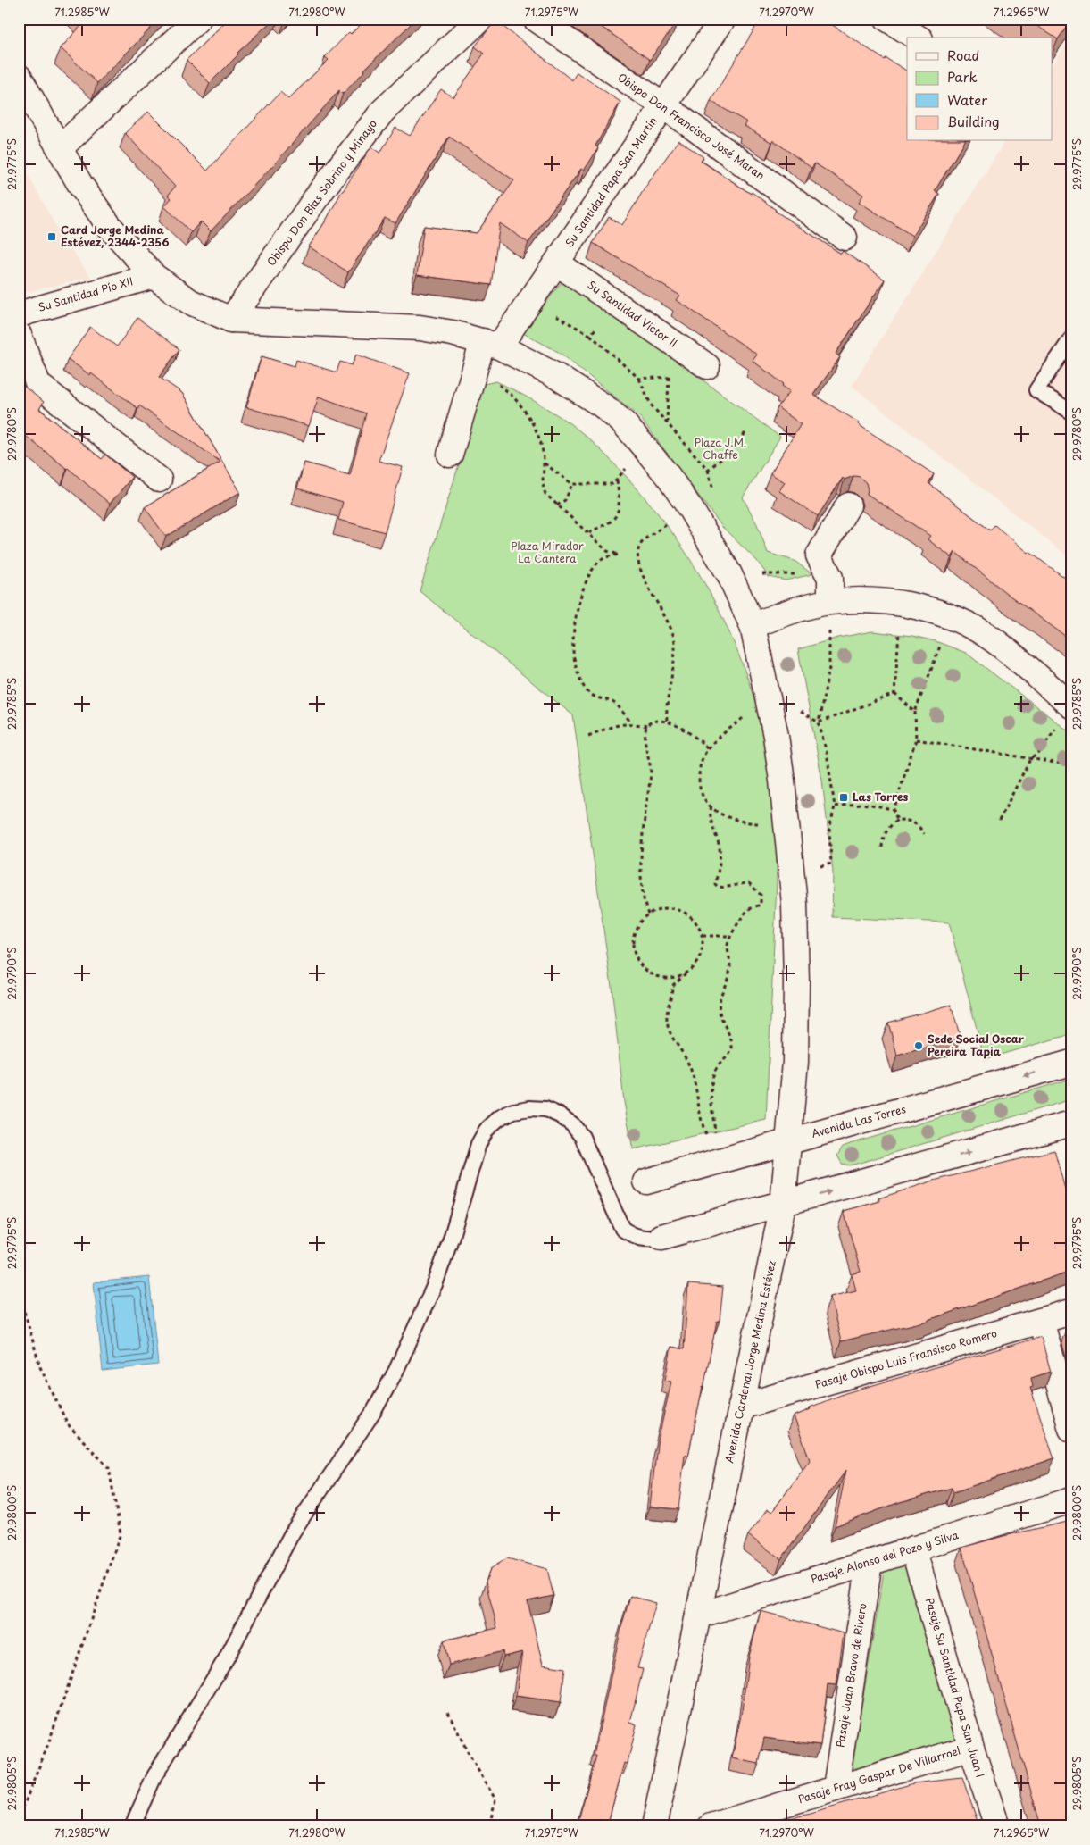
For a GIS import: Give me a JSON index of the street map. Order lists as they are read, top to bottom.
{
  "streets": {
    "street": [
      "Obispo Don Francisco José Maran",
      "Su Santidad Papa San Martín",
      "Obispo Don Blas Sobrino y Minayo",
      "Su Santidad Pío XII",
      "Su Santidad Víctor II",
      "Avenida Las Torres",
      "Pasaje Obispo Luis Fransisco Romero",
      "Avenida Cardenal Jorge Medina Estévez",
      "Pasaje Alonso del Pozo y Silva",
      "Pasaje Juan Bravo de Rivero",
      "Pasaje Su Santidad Papa San Juan I",
      "Pasaje Fray Gaspar De Villarroel"
    ]
  },
  "crossings": [
    ["Obispo Don Francisco José Maran", "Su Santidad Papa San Martín"],
    ["Su Santidad Papa San Martín", "Su Santidad Víctor II"],
    ["Su Santidad Papa San Martín", "Avenida Cardenal Jorge Medina Estévez"],
    ["Obispo Don Blas Sobrino y Minayo", "Avenida Cardenal Jorge Medina Estévez"],
    ["Su Santidad Pío XII", "Avenida Cardenal Jorge Medina Estévez"],
    ["Avenida Las Torres", "Avenida Cardenal Jorge Medina Estévez"],
    ["Pasaje Obispo Luis Fransisco Romero", "Avenida Cardenal Jorge Medina Estévez"],
    ["Avenida Cardenal Jorge Medina Estévez", "Pasaje Alonso del Pozo y Silva"],
    ["Pasaje Alonso del Pozo y Silva", "Pasaje Juan Bravo de Rivero"],
    ["Pasaje Alonso del Pozo y Silva", "Pasaje Su Santidad Papa San Juan I"],
    ["Pasaje Juan Bravo de Rivero", "Pasaje Fray Gaspar De Villarroel"],
    ["Pasaje Su Santidad Papa San Juan I", "Pasaje Fray Gaspar De Villarroel"]
  ],
  "parks": ["Plaza J.M. Chaffe", "Plaza Mirador La Cantera"],
  "places": {
    "transit": ["Card Jorge Medina Estévez, 2344-2356", "Las Torres"],
    "other": ["Sede Social Oscar Pereira Tapia"]
  },
  "legend": [
    "Road",
    "Park",
    "Water",
    "Building"
  ],
  "coordinates": [
    "71.2985°W",
    "71.2980°W",
    "71.2975°W",
    "71.2970°W",
    "71.2965°W",
    "29.9775°S",
    "29.9780°S",
    "29.9785°S",
    "29.9790°S",
    "29.9795°S",
    "29.9800°S",
    "29.9805°S"
  ]
}
